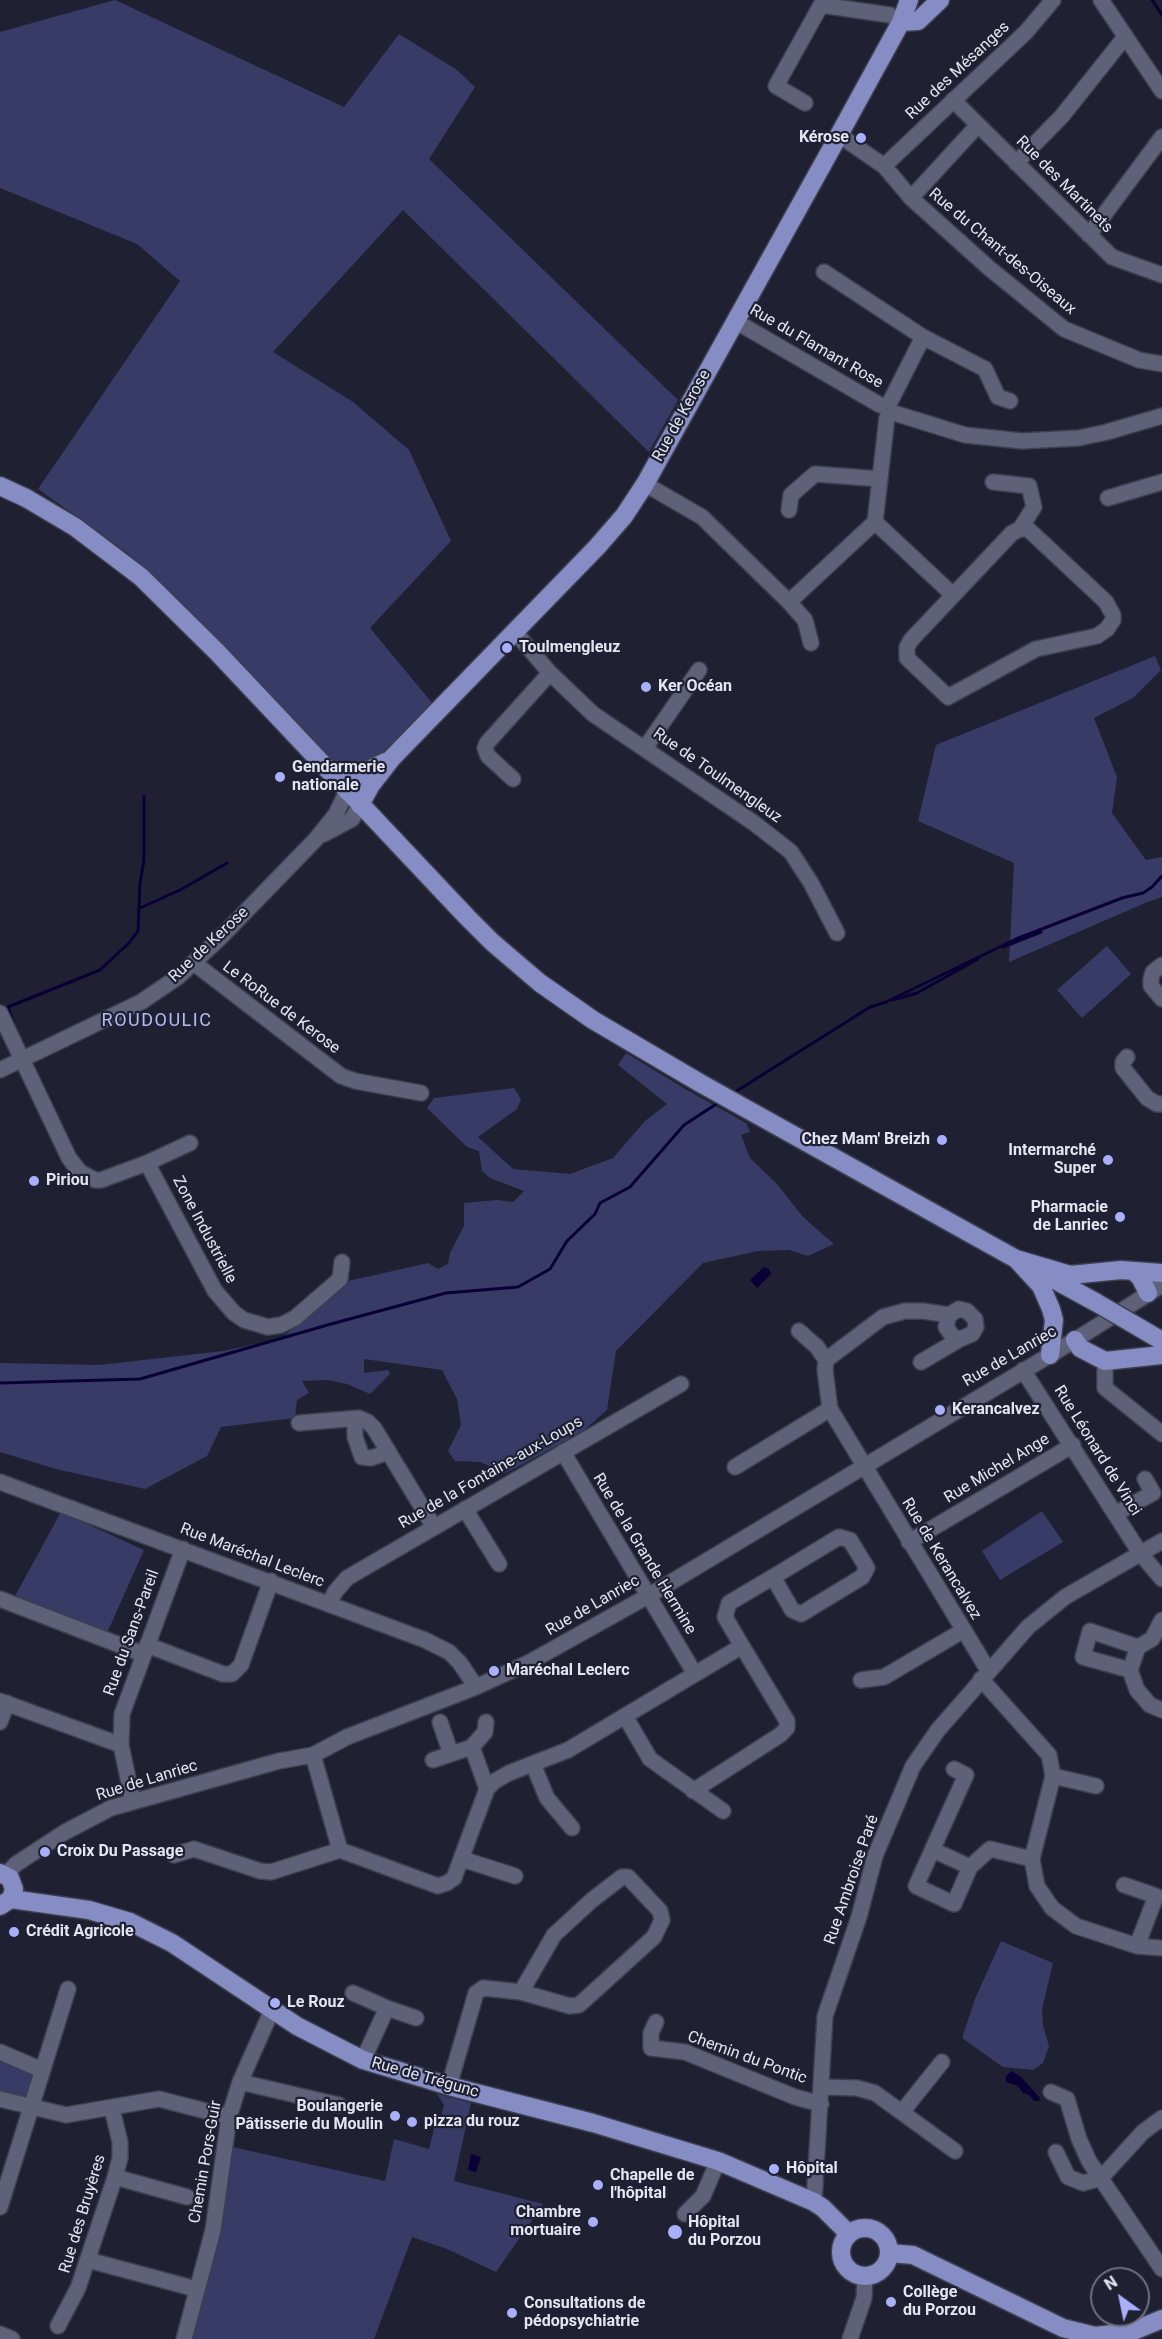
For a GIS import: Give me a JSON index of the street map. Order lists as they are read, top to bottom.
{
  "streets": {
    "main road": ["Rue de Kerose", "Rue de Trégunc"],
    "street": [
      "Rue des Mésanges",
      "Rue des Martinets",
      "Rue du Chant-des-Oiseaux",
      "Rue du Flamant Rose",
      "Rue de Toulmengleuz",
      "Le RoRue de Kerose",
      "Zone Industrielle",
      "Rue de Lanriec",
      "Rue Léonard de Vinci",
      "Rue Michel Ange",
      "Rue de la Fontaine-aux-Loups",
      "Rue de la Grande Hermine",
      "Rue Maréchal Leclerc",
      "Rue de Kerancalvez",
      "Rue du Sans-Pareil",
      "Rue Ambroise Paré",
      "Chemin du Pontic",
      "Chemin Pors-Guir",
      "Rue des Bruyères"
    ]
  },
  "crossings": [
    ["Rue des Mésanges", "Rue des Martinets"],
    ["Rue des Mésanges", "Rue du Chant-des-Oiseaux"],
    ["Rue du Chant-des-Oiseaux", "Rue de Kerose"],
    ["Rue du Flamant Rose", "Rue de Kerose"],
    ["Rue de Kerose", "Rue de Toulmengleuz"],
    ["Rue de Kerose", "Le RoRue de Kerose"],
    ["Rue de Lanriec", "Rue Léonard de Vinci"],
    ["Rue de Lanriec", "Rue de la Grande Hermine"],
    ["Rue de Lanriec", "Rue Maréchal Leclerc"],
    ["Rue de Lanriec", "Rue de Kerancalvez"],
    ["Rue de Lanriec", "Rue du Sans-Pareil"],
    ["Rue Léonard de Vinci", "Rue Michel Ange"],
    ["Rue Léonard de Vinci", "Rue Ambroise Paré"],
    ["Rue Michel Ange", "Rue de Kerancalvez"],
    ["Rue de la Fontaine-aux-Loups", "Rue de la Grande Hermine"],
    ["Rue de la Fontaine-aux-Loups", "Rue Maréchal Leclerc"],
    ["Rue Maréchal Leclerc", "Rue du Sans-Pareil"],
    ["Rue de Kerancalvez", "Rue Ambroise Paré"],
    ["Rue Ambroise Paré", "Chemin du Pontic"],
    ["Rue Ambroise Paré", "Rue de Trégunc"],
    ["Rue de Trégunc", "Chemin Pors-Guir"]
  ],
  "districts": ["ROUDOULIC"],
  "places": [
    "Kérose",
    "Toulmengleuz",
    "Ker Océan",
    "Gendarmerie nationale",
    "Chez Mam' Breizh",
    "Intermarché Super",
    "Piriou",
    "Pharmacie de Lanriec",
    "Kerancalvez",
    "Maréchal Leclerc",
    "Croix Du Passage",
    "Crédit Agricole",
    "Le Rouz",
    "Boulangerie Pâtisserie du Moulin",
    "pizza du rouz",
    "Hôpital",
    "Chapelle de l'hôpital",
    "Chambre mortuaire",
    "Hôpital du Porzou",
    "Collège du Porzou",
    "Consultations de pédopsychiatrie"
  ],
  "north": "top left"
}
